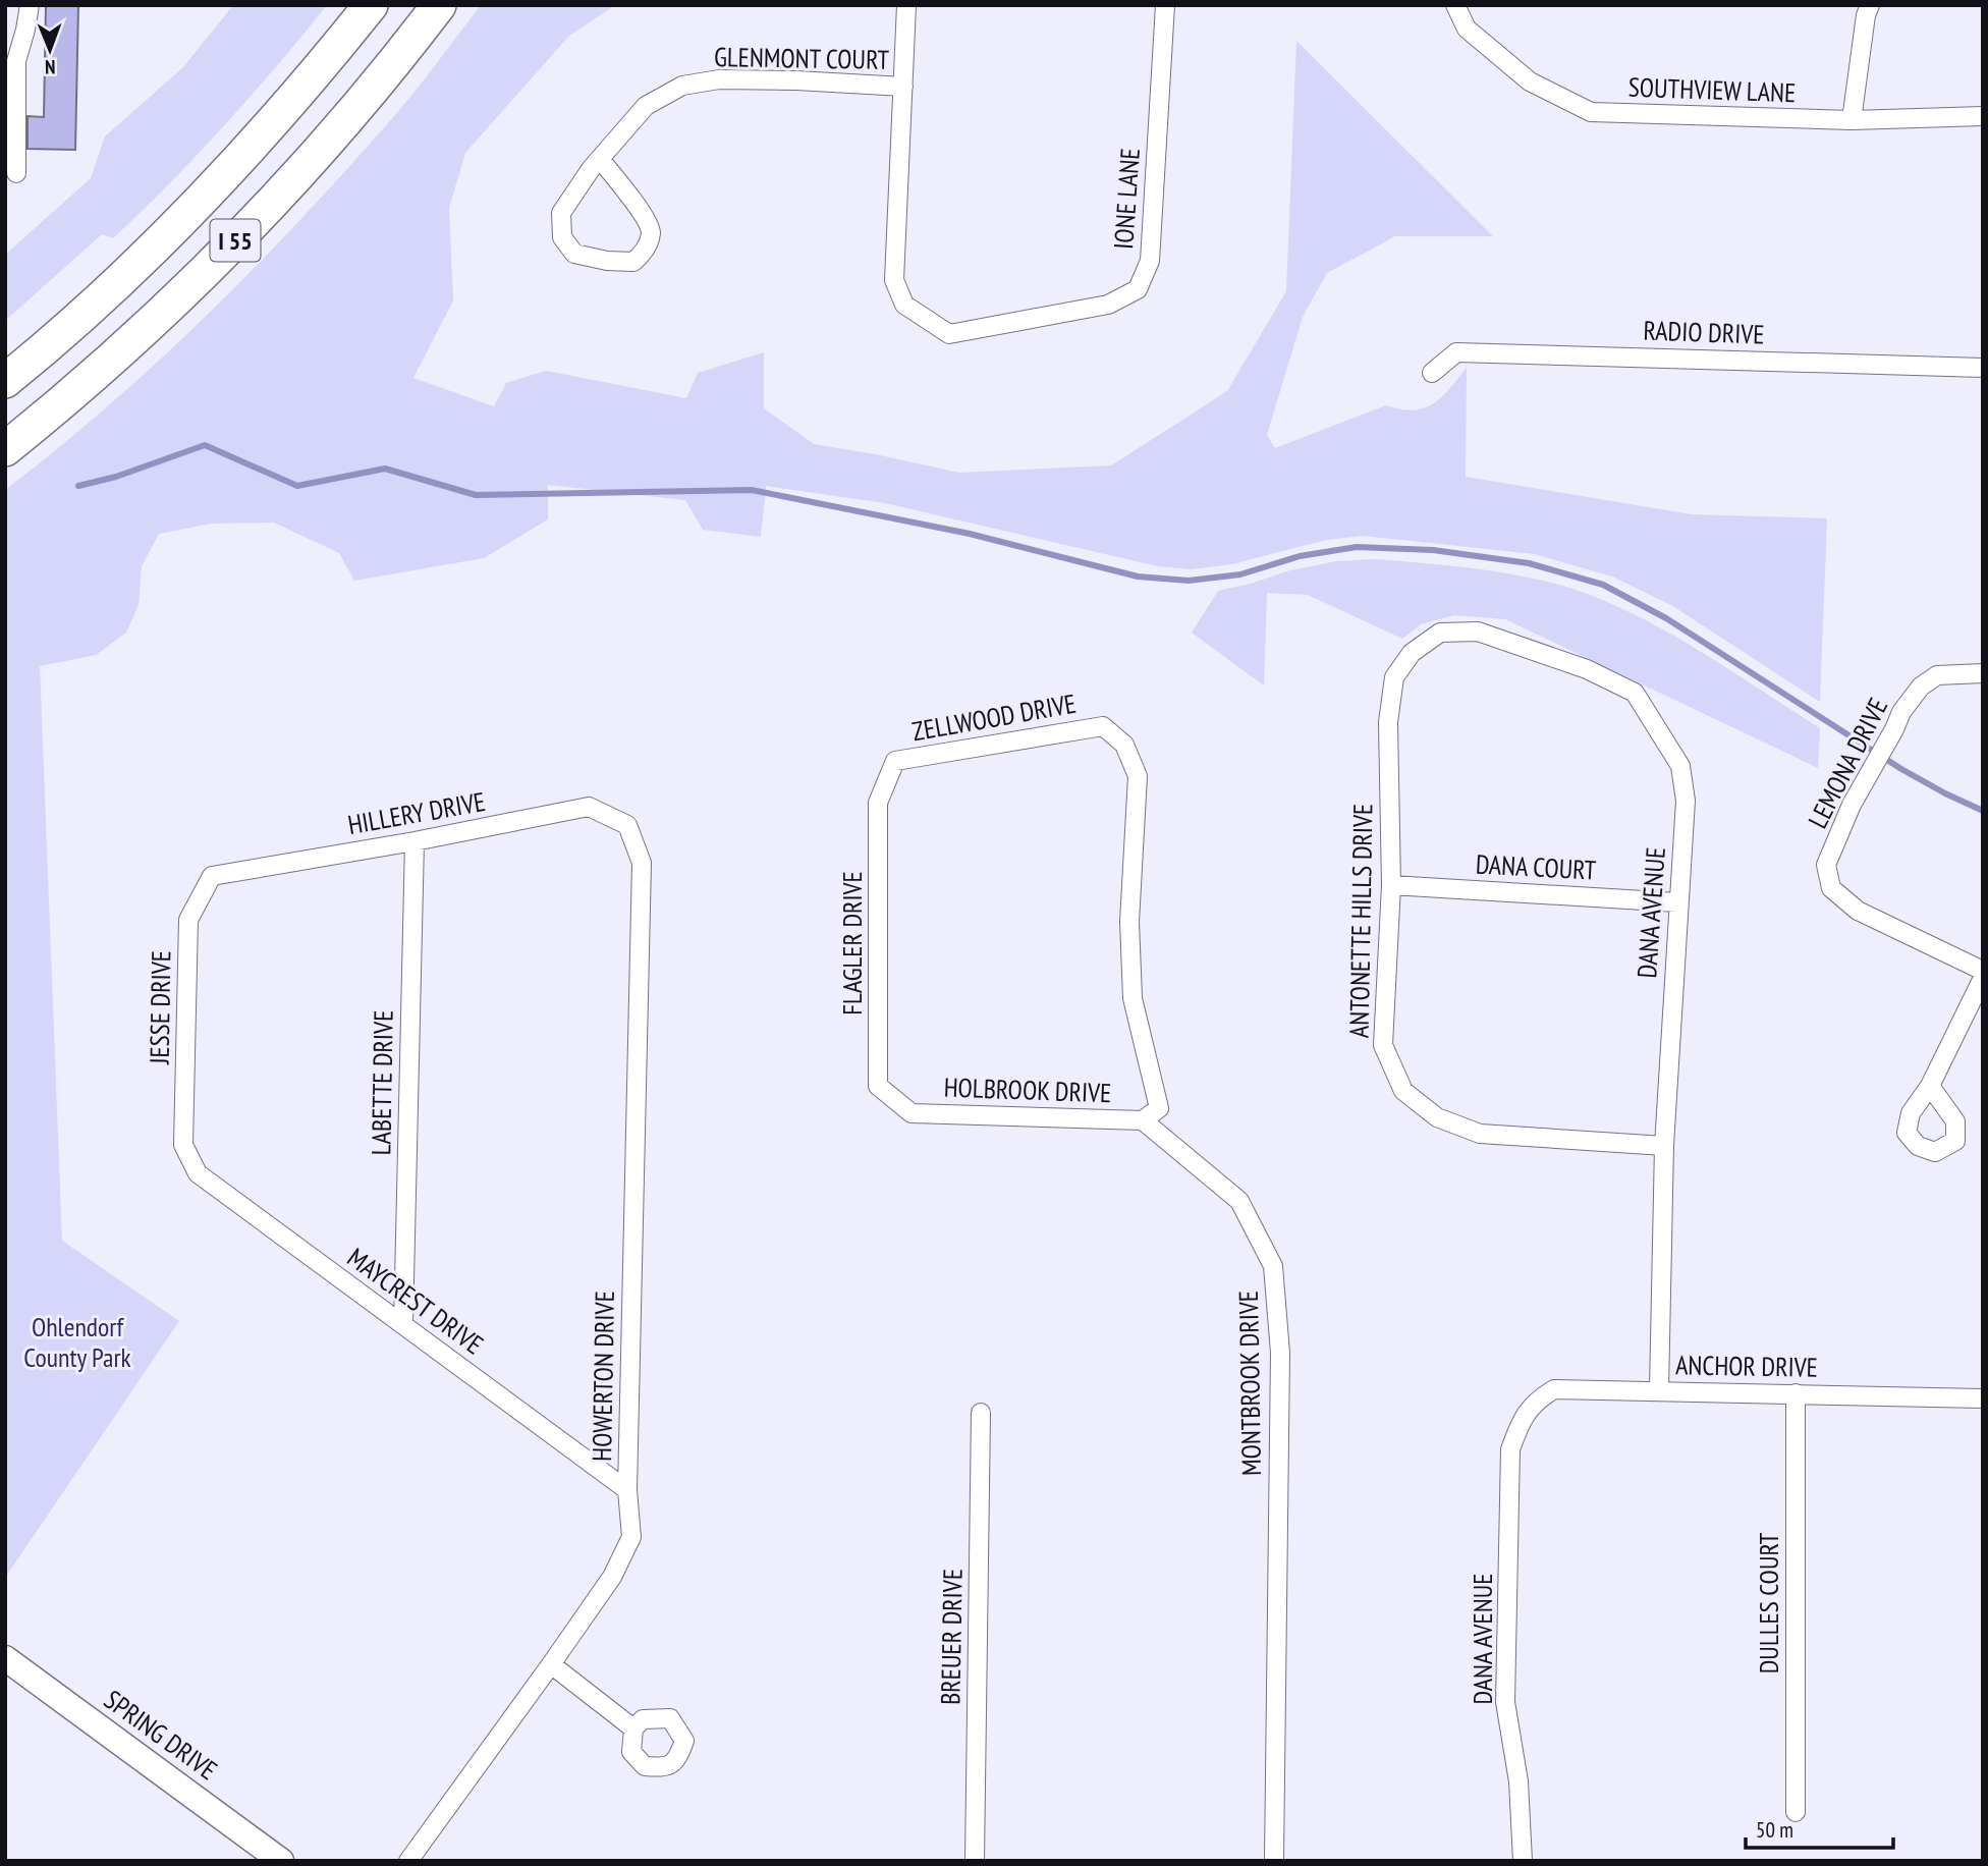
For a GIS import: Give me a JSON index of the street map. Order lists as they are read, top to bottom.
{
  "streets": {
    "highway": ["I 55"],
    "street": [
      "GLENMONT COURT",
      "SOUTHVIEW LANE",
      "IONE LANE",
      "RADIO DRIVE",
      "ZELLWOOD DRIVE",
      "LEMONA DRIVE",
      "HILLERY DRIVE",
      "DANA COURT",
      "DANA AVENUE",
      "ANTONETTE HILLS DRIVE",
      "FLAGLER DRIVE",
      "JESSE DRIVE",
      "LABETTE DRIVE",
      "HOLBROOK DRIVE",
      "MAYCREST DRIVE",
      "ANCHOR DRIVE",
      "HOWERTON DRIVE",
      "MONTBROOK DRIVE",
      "DULLES COURT",
      "BREUER DRIVE",
      "SPRING DRIVE"
    ]
  },
  "crossings": [
    ["GLENMONT COURT", "IONE LANE"],
    ["ZELLWOOD DRIVE", "FLAGLER DRIVE"],
    ["ZELLWOOD DRIVE", "HOLBROOK DRIVE"],
    ["ZELLWOOD DRIVE", "MONTBROOK DRIVE"],
    ["HILLERY DRIVE", "JESSE DRIVE"],
    ["HILLERY DRIVE", "LABETTE DRIVE"],
    ["HILLERY DRIVE", "HOWERTON DRIVE"],
    ["DANA COURT", "DANA AVENUE"],
    ["DANA COURT", "ANTONETTE HILLS DRIVE"],
    ["DANA AVENUE", "ANTONETTE HILLS DRIVE"],
    ["DANA AVENUE", "ANCHOR DRIVE"],
    ["FLAGLER DRIVE", "HOLBROOK DRIVE"],
    ["JESSE DRIVE", "MAYCREST DRIVE"],
    ["LABETTE DRIVE", "MAYCREST DRIVE"],
    ["HOLBROOK DRIVE", "MONTBROOK DRIVE"],
    ["MAYCREST DRIVE", "HOWERTON DRIVE"],
    ["ANCHOR DRIVE", "DULLES COURT"]
  ],
  "parks": ["Ohlendorf County Park"],
  "scale_bar": "50 m",
  "north": "bottom"
}
